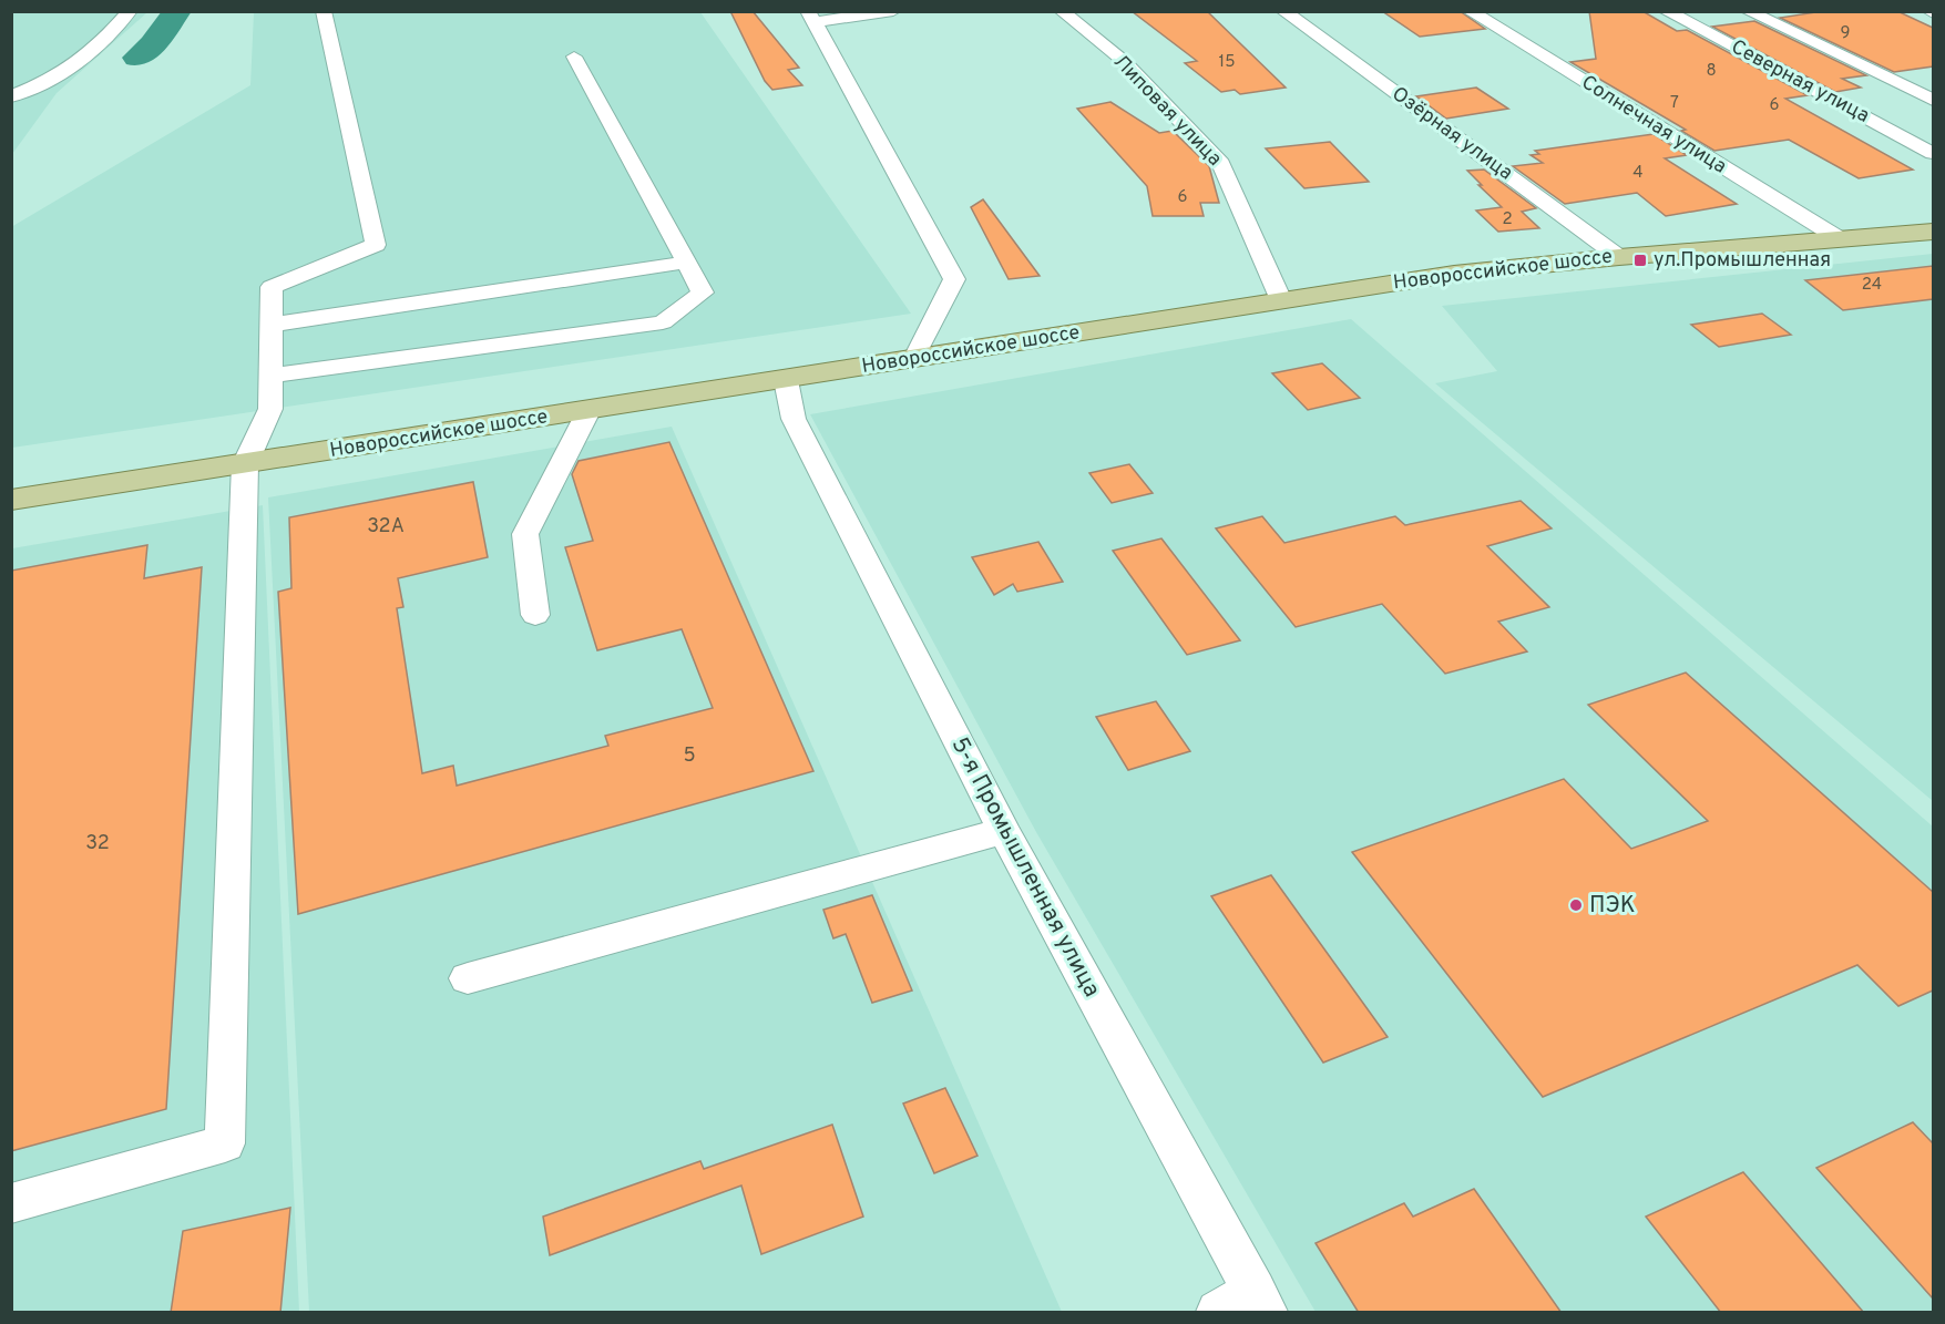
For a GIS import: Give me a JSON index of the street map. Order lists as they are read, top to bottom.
{
  "streets": {
    "main road": ["Новороссийское шоссе"],
    "street": [
      "Северная улица",
      "Липовая улица",
      "Солнечная улица",
      "Озёрная улица",
      "5-я Промышленная улица"
    ]
  },
  "crossings": [
    ["Липовая улица", "Новороссийское шоссе"],
    ["Солнечная улица", "Новороссийское шоссе"],
    ["Озёрная улица", "Новороссийское шоссе"],
    ["Новороссийское шоссе", "5-я Промышленная улица"]
  ],
  "places": {
    "transit": ["ул.Промышленная"],
    "other": ["ПЭК"]
  },
  "house_numbers": [
    "9",
    "15",
    "8",
    "7",
    "6",
    "4",
    "6",
    "2",
    "24",
    "32А",
    "5",
    "32"
  ]
}
